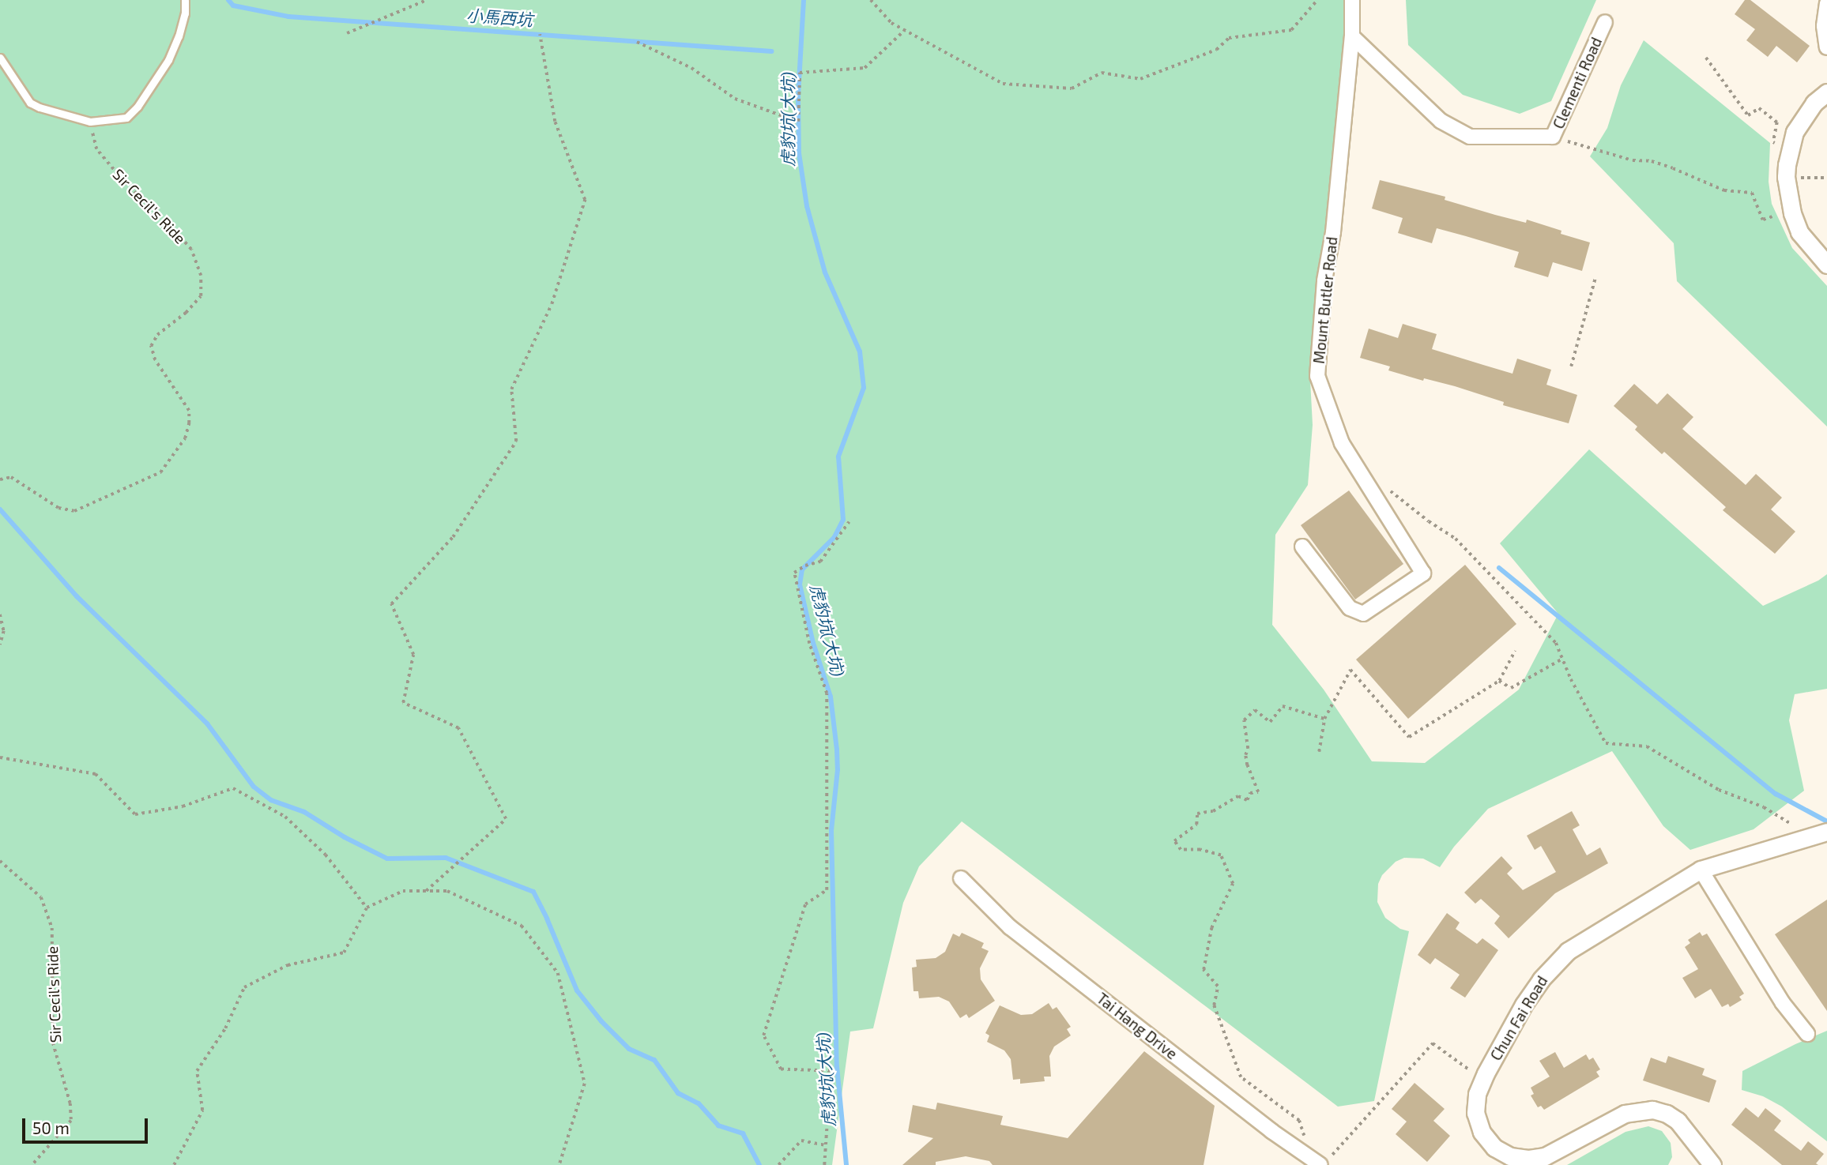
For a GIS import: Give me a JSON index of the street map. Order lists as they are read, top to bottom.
{
  "streets": {
    "street": [
      "Clementi Road",
      "Mount Butler Road",
      "Chun Fai Road",
      "Tai Hang Drive"
    ],
    "path": ["Sir Cecil's Ride"]
  },
  "crossings": [
    ["Clementi Road", "Mount Butler Road"]
  ],
  "water": ["小馬西坑", "虎豹坑(大坑)"],
  "scale_bar": "50 m"
}
